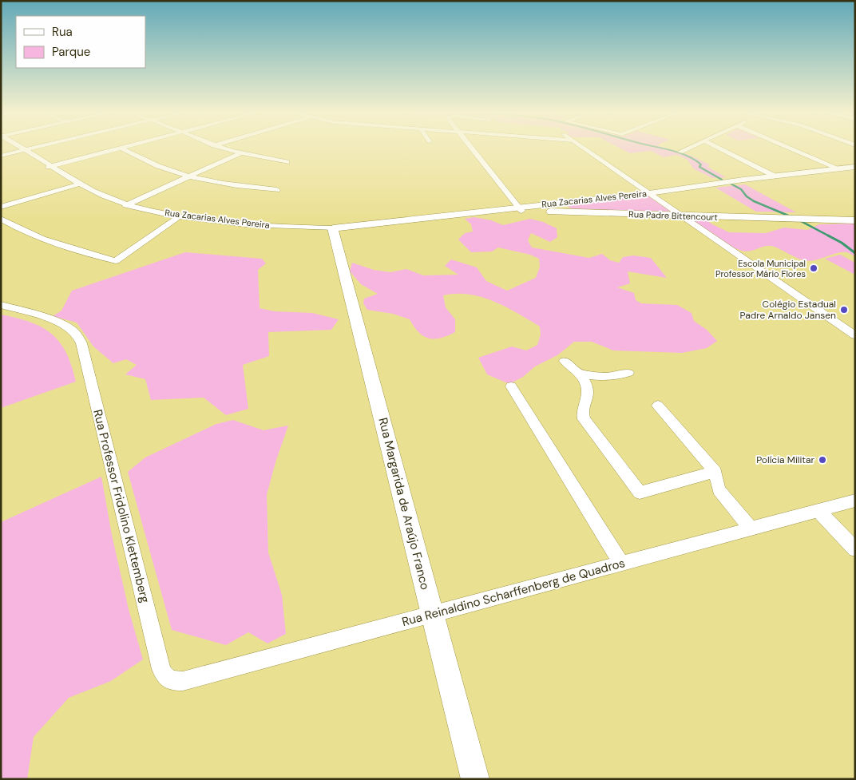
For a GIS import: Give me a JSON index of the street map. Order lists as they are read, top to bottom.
{
  "streets": {
    "main road": ["Rua Zacarias Alves Pereira", "Rua Padre Bittencourt", "Rua Margarida de Araújo Franco"],
    "street": ["Rua Professor Fridolino Klettemberg", "Rua Reinaldino Scharffenberg de Quadros"]
  },
  "crossings": [
    ["Rua Zacarias Alves Pereira", "Rua Padre Bittencourt"],
    ["Rua Zacarias Alves Pereira", "Rua Margarida de Araújo Franco"],
    ["Rua Margarida de Araújo Franco", "Rua Reinaldino Scharffenberg de Quadros"],
    ["Rua Professor Fridolino Klettemberg", "Rua Reinaldino Scharffenberg de Quadros"]
  ],
  "places": ["Escola Municipal Professor Mário Flores", "Colégio Estadual Padre Arnaldo Jansen", "Polícia Militar"],
  "legend": ["Rua", "Parque"]
}
